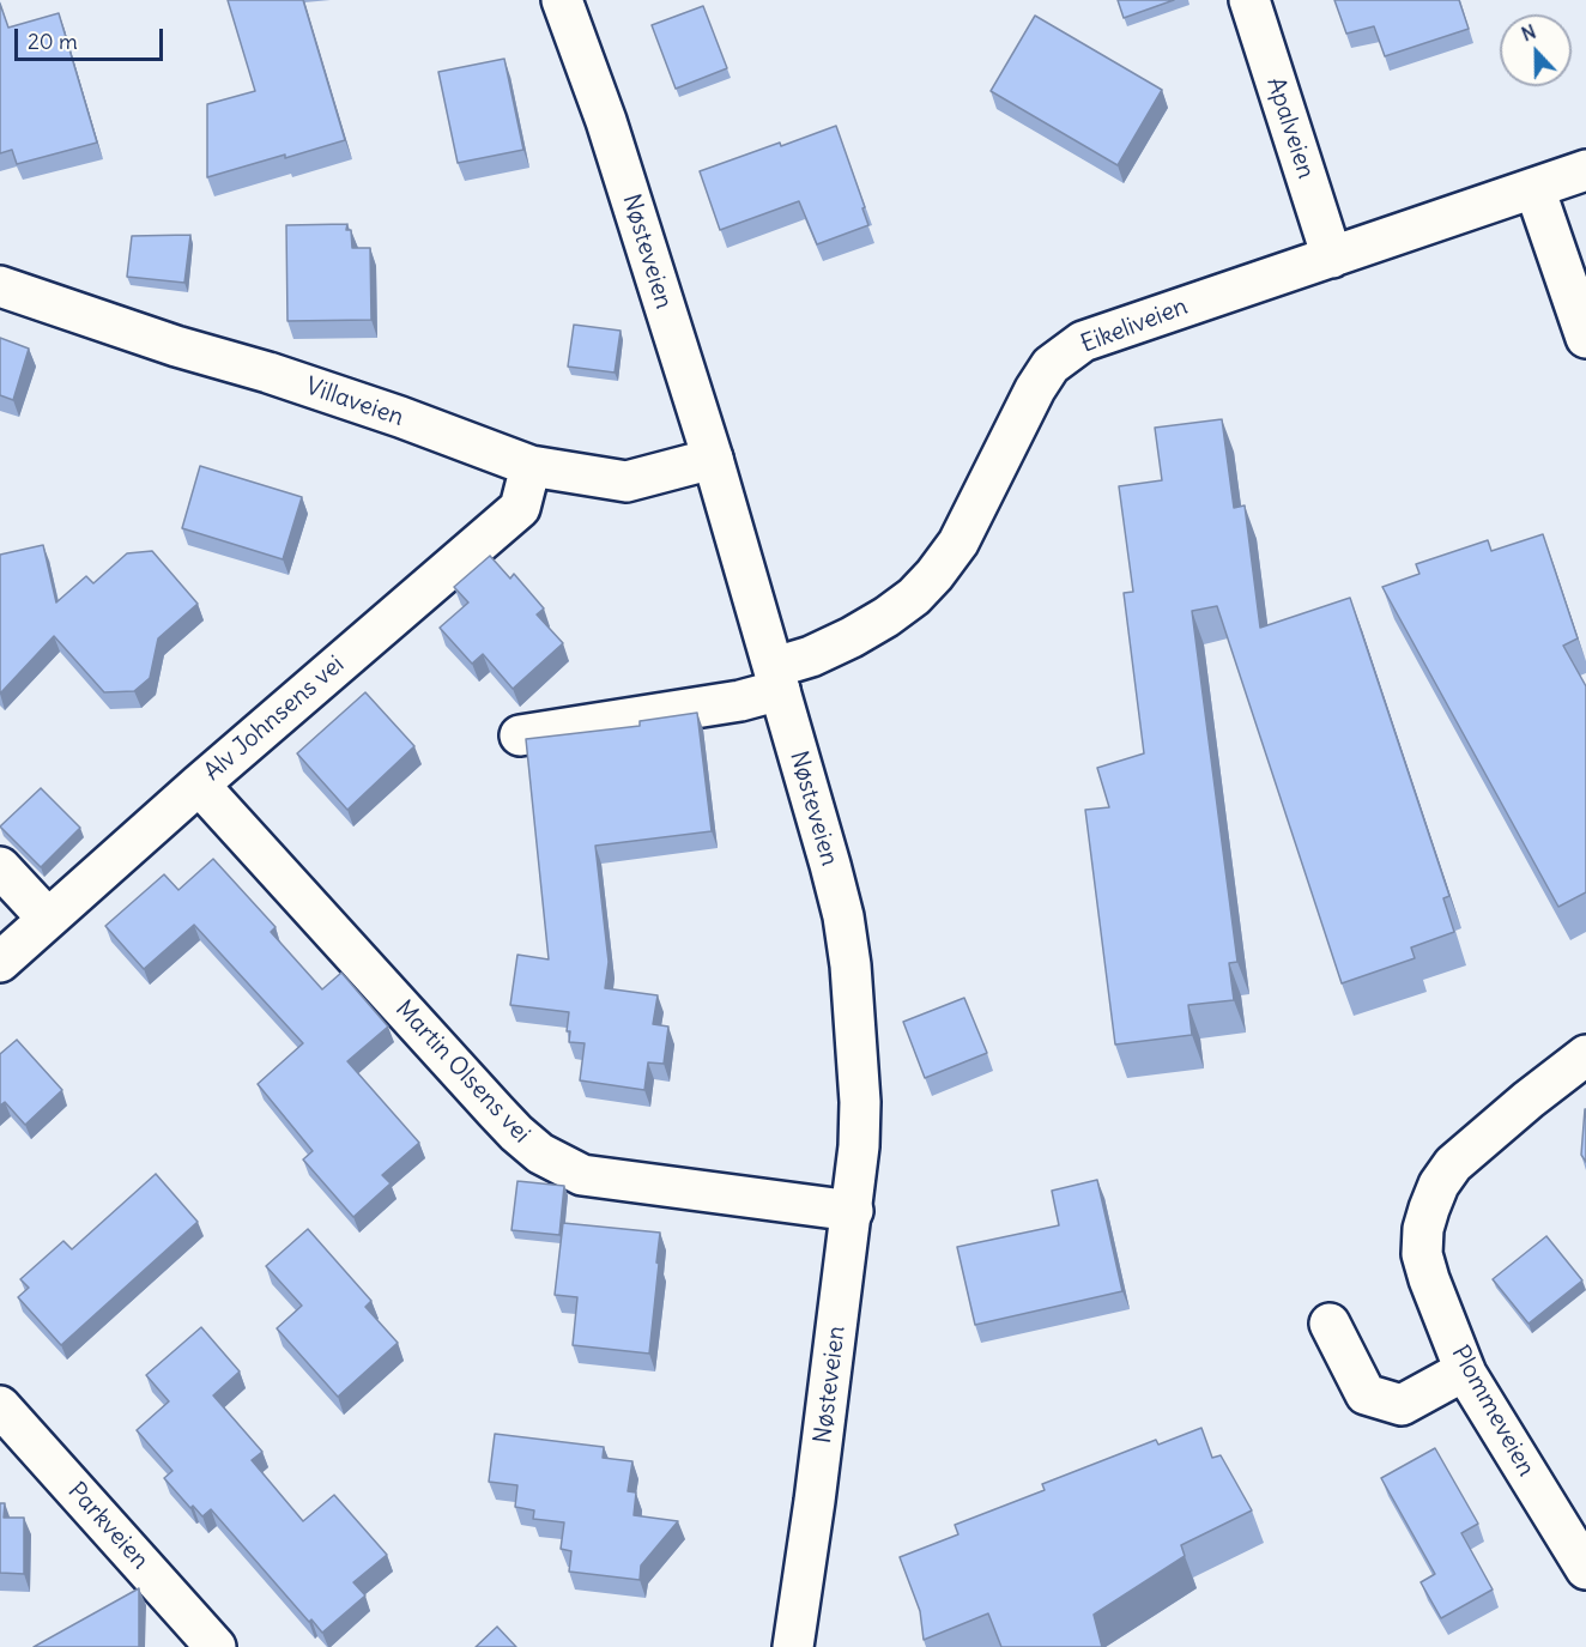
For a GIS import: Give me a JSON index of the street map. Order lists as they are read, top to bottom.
{
  "streets": {
    "street": [
      "Apalveien",
      "Nøsteveien",
      "Eikeliveien",
      "Villaveien",
      "Alv Johnsens vei",
      "Martin Olsens vei",
      "Plommeveien",
      "Parkveien"
    ]
  },
  "crossings": [
    ["Apalveien", "Eikeliveien"],
    ["Nøsteveien", "Eikeliveien"],
    ["Nøsteveien", "Villaveien"],
    ["Nøsteveien", "Martin Olsens vei"],
    ["Villaveien", "Alv Johnsens vei"],
    ["Alv Johnsens vei", "Martin Olsens vei"]
  ],
  "scale_bar": "20 m",
  "north": "top"
}
